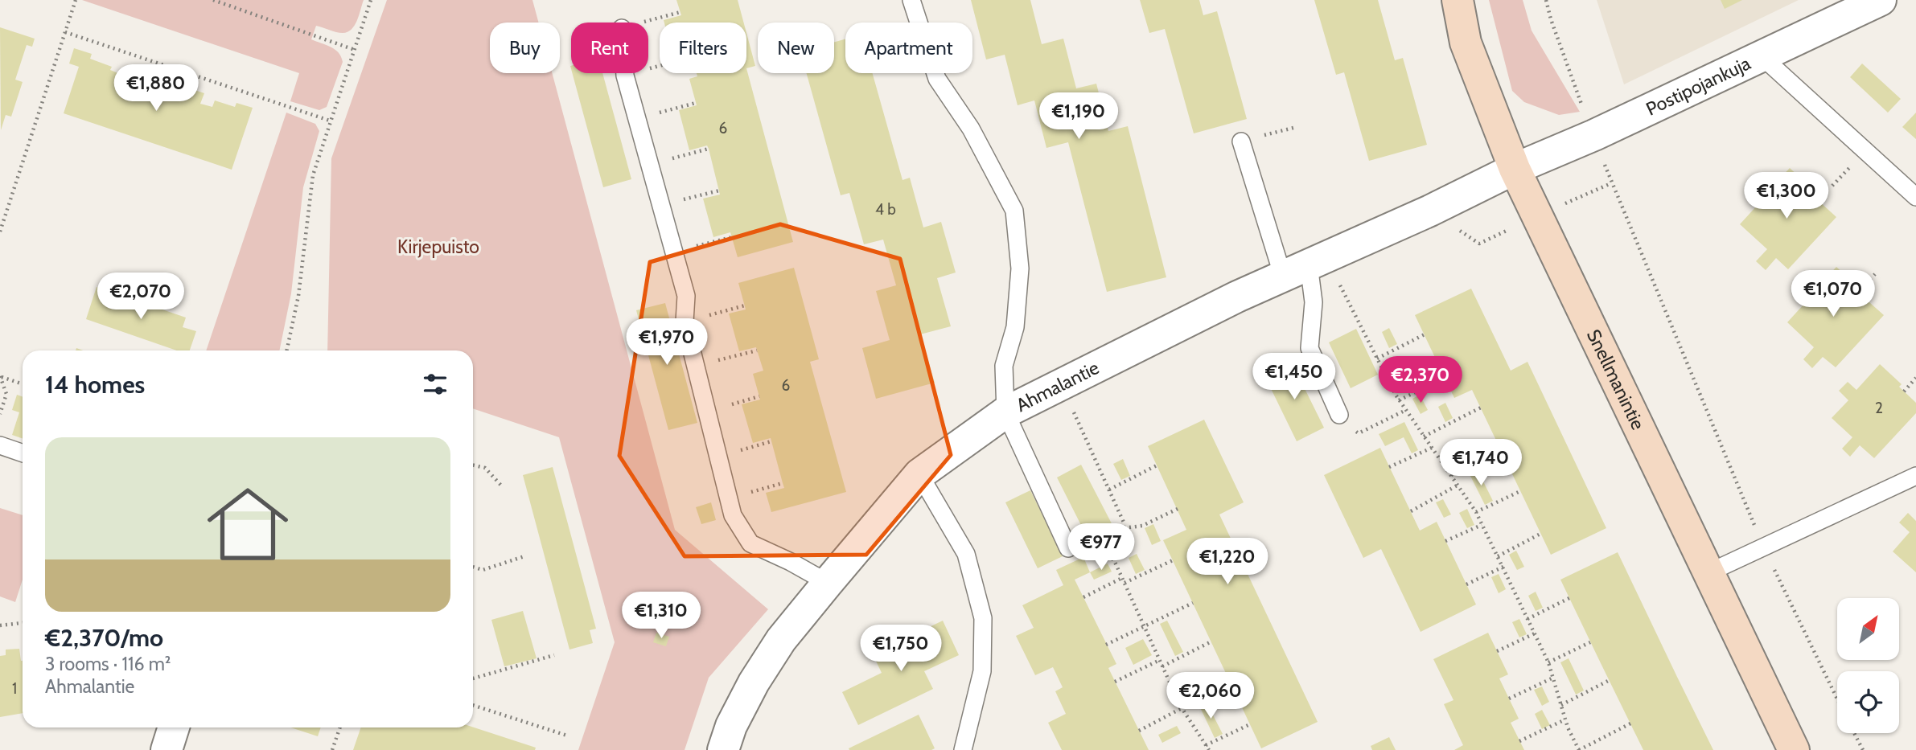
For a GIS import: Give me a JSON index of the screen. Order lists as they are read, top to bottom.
{
  "streets": {
    "street": ["Postipojankuja", "Snellmanintie", "Ahmalantie"]
  },
  "crossings": [
    ["Postipojankuja", "Snellmanintie"],
    ["Postipojankuja", "Ahmalantie"],
    ["Snellmanintie", "Ahmalantie"]
  ],
  "parks": ["Kirjepuisto"],
  "house_numbers": [
    "6",
    "4 b",
    "6",
    "2",
    "1"
  ],
  "north": "top right",
  "page": {
    "chip": [
      "Buy",
      "Rent",
      "Filters",
      "New",
      "Apartment"
    ],
    "price": [
      "€1,880",
      "€1,190",
      "€1,300",
      "€1,070",
      "€2,070",
      "€1,970",
      "€1,450",
      "€2,370",
      "€1,740",
      "€977",
      "€1,220",
      "€1,310",
      "€1,750",
      "€2,060"
    ],
    "heading": "14 homes",
    "list": [
      {
        "name": "€2,370/mo",
        "note": "3 rooms · 116 m² · Ahmalantie"
      }
    ]
  }
}
